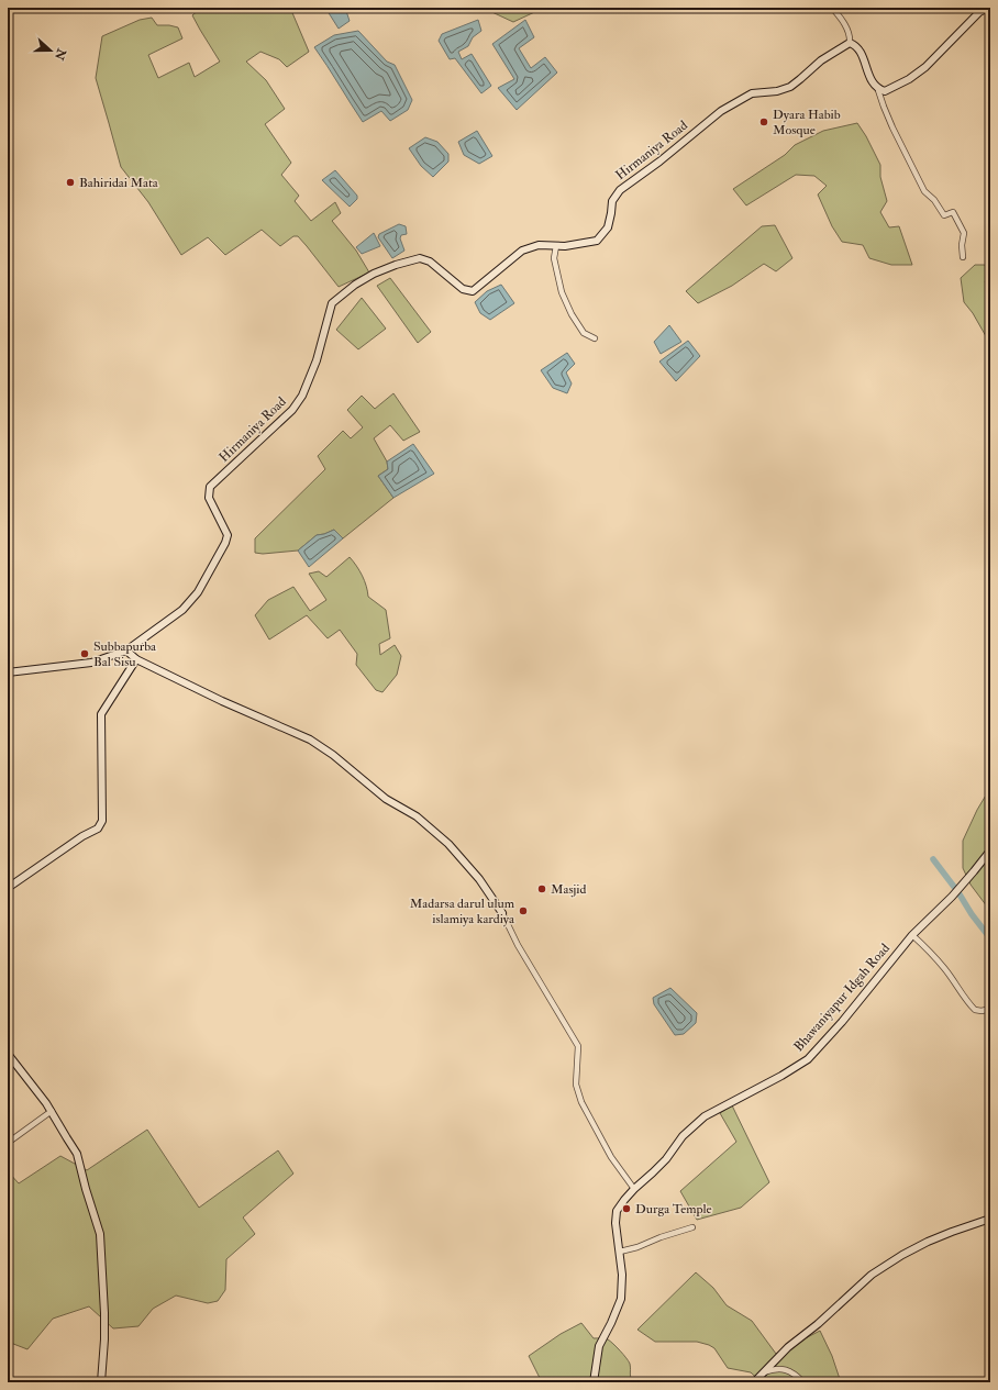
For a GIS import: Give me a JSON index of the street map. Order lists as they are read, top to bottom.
{
  "streets": {
    "street": ["Hirmaniya Road", "Bhawaniyapur Idgah Road"]
  },
  "places": [
    "Dyara Habib Mosque",
    "Bahiridai Mata",
    "Subbapurba Bal Sisu",
    "Masjid",
    "Madarsa darul ulum islamiya kardiya",
    "Durga Temple"
  ],
  "north": "right"
}
